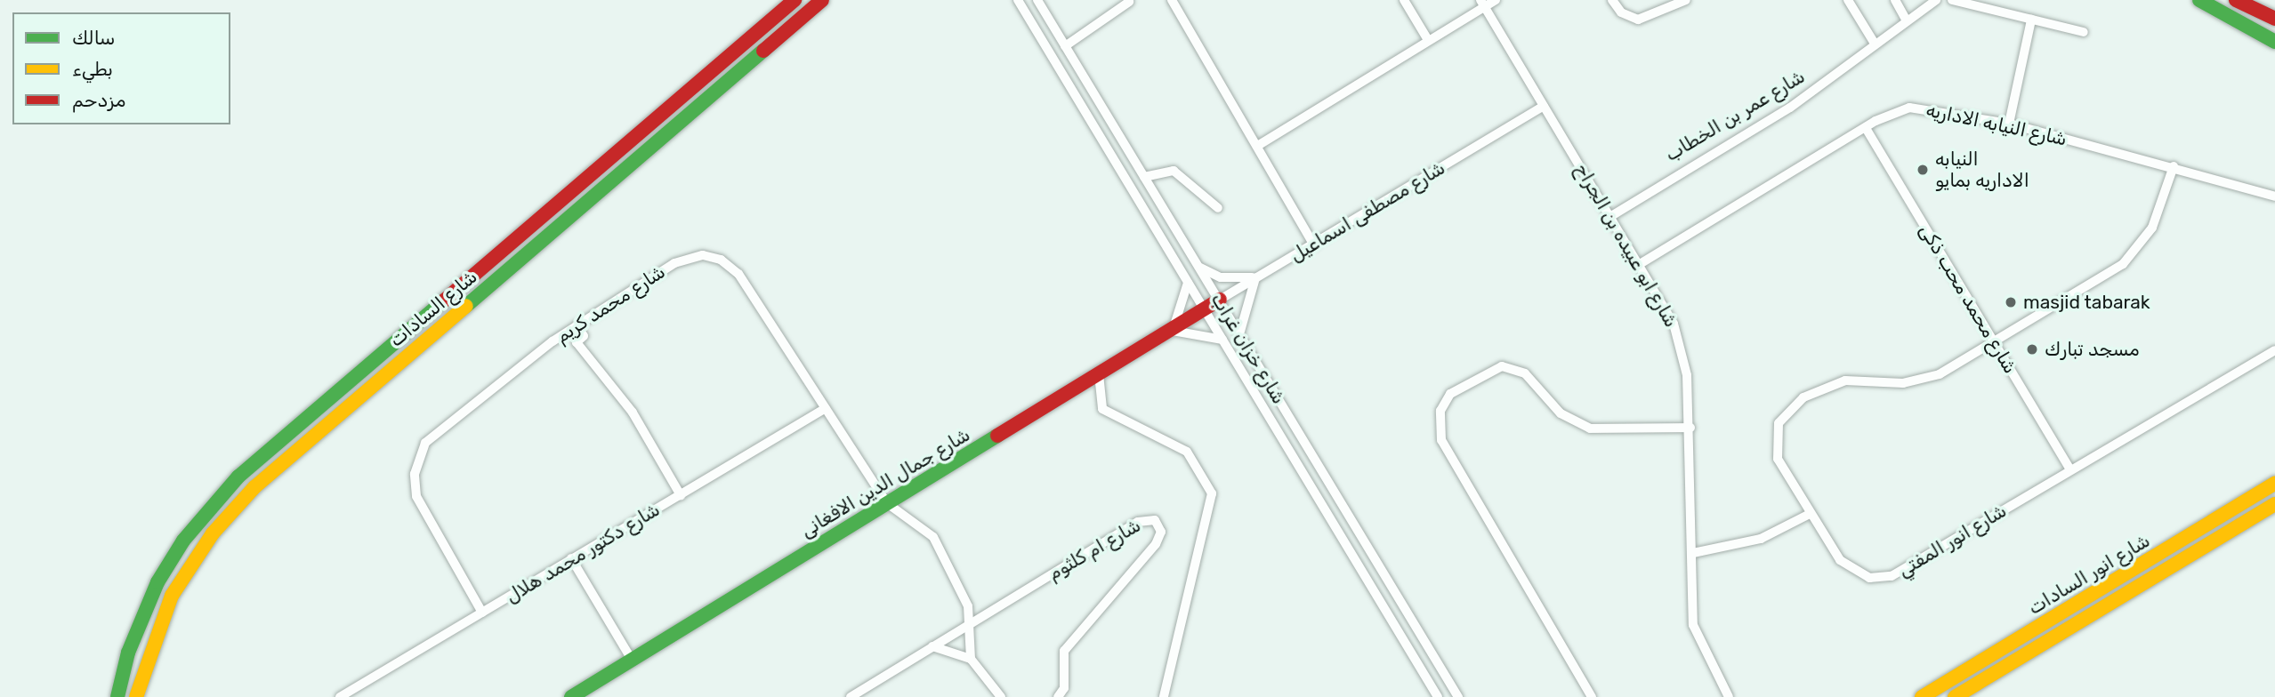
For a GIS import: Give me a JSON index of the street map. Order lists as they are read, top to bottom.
{
  "streets": {
    "main road": ["شارع السادات", "شارع جمال الدين الافغانى", "شارع انور السادات"],
    "street": [
      "شارع عمر بن الخطاب",
      "شارع النيابه الاداريه",
      "شارع مصطفى اسماعيل",
      "شارع ابو عبيده بن الجراح",
      "شارع محمد محب ذكى",
      "شارع محمد كريم",
      "شارع خزان غراب",
      "شارع انور المفتي",
      "شارع ام كلثوم",
      "شارع دكتور محمد هلال"
    ]
  },
  "crossings": [
    ["شارع عمر بن الخطاب", "شارع ابو عبيده بن الجراح"],
    ["شارع النيابه الاداريه", "شارع ابو عبيده بن الجراح"],
    ["شارع النيابه الاداريه", "شارع محمد محب ذكى"],
    ["شارع النيابه الاداريه", "شارع انور المفتي"],
    ["شارع مصطفى اسماعيل", "شارع ابو عبيده بن الجراح"],
    ["شارع مصطفى اسماعيل", "شارع خزان غراب"],
    ["شارع مصطفى اسماعيل", "شارع جمال الدين الافغانى"],
    ["شارع محمد محب ذكى", "شارع انور المفتي"],
    ["شارع محمد كريم", "شارع جمال الدين الافغانى"],
    ["شارع محمد كريم", "شارع دكتور محمد هلال"],
    ["شارع خزان غراب", "شارع جمال الدين الافغانى"]
  ],
  "places": ["النيابه الاداريه بمايو", "masjid tabarak", "مسجد تبارك"],
  "legend": ["سالك", "بطيء", "مزدحم"]
}
